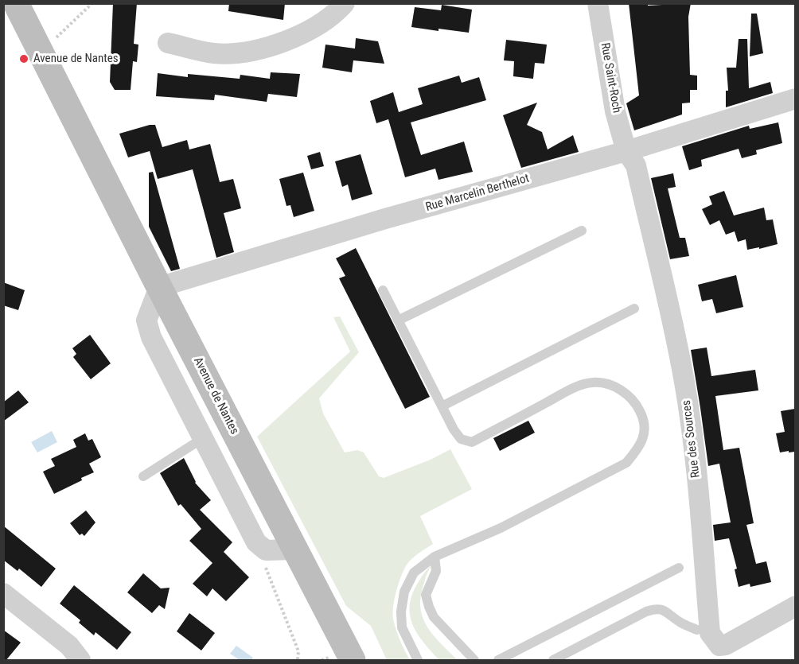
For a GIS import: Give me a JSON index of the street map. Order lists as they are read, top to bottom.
{
  "streets": {
    "main road": ["Avenue de Nantes"],
    "street": ["Rue Saint-Roch", "Rue Marcelin Berthelot", "Rue des Sources"]
  },
  "crossings": [
    ["Rue Saint-Roch", "Rue Marcelin Berthelot"],
    ["Rue Saint-Roch", "Rue des Sources"],
    ["Rue Marcelin Berthelot", "Avenue de Nantes"],
    ["Rue Marcelin Berthelot", "Rue des Sources"]
  ],
  "places": ["Avenue de Nantes"]
}
